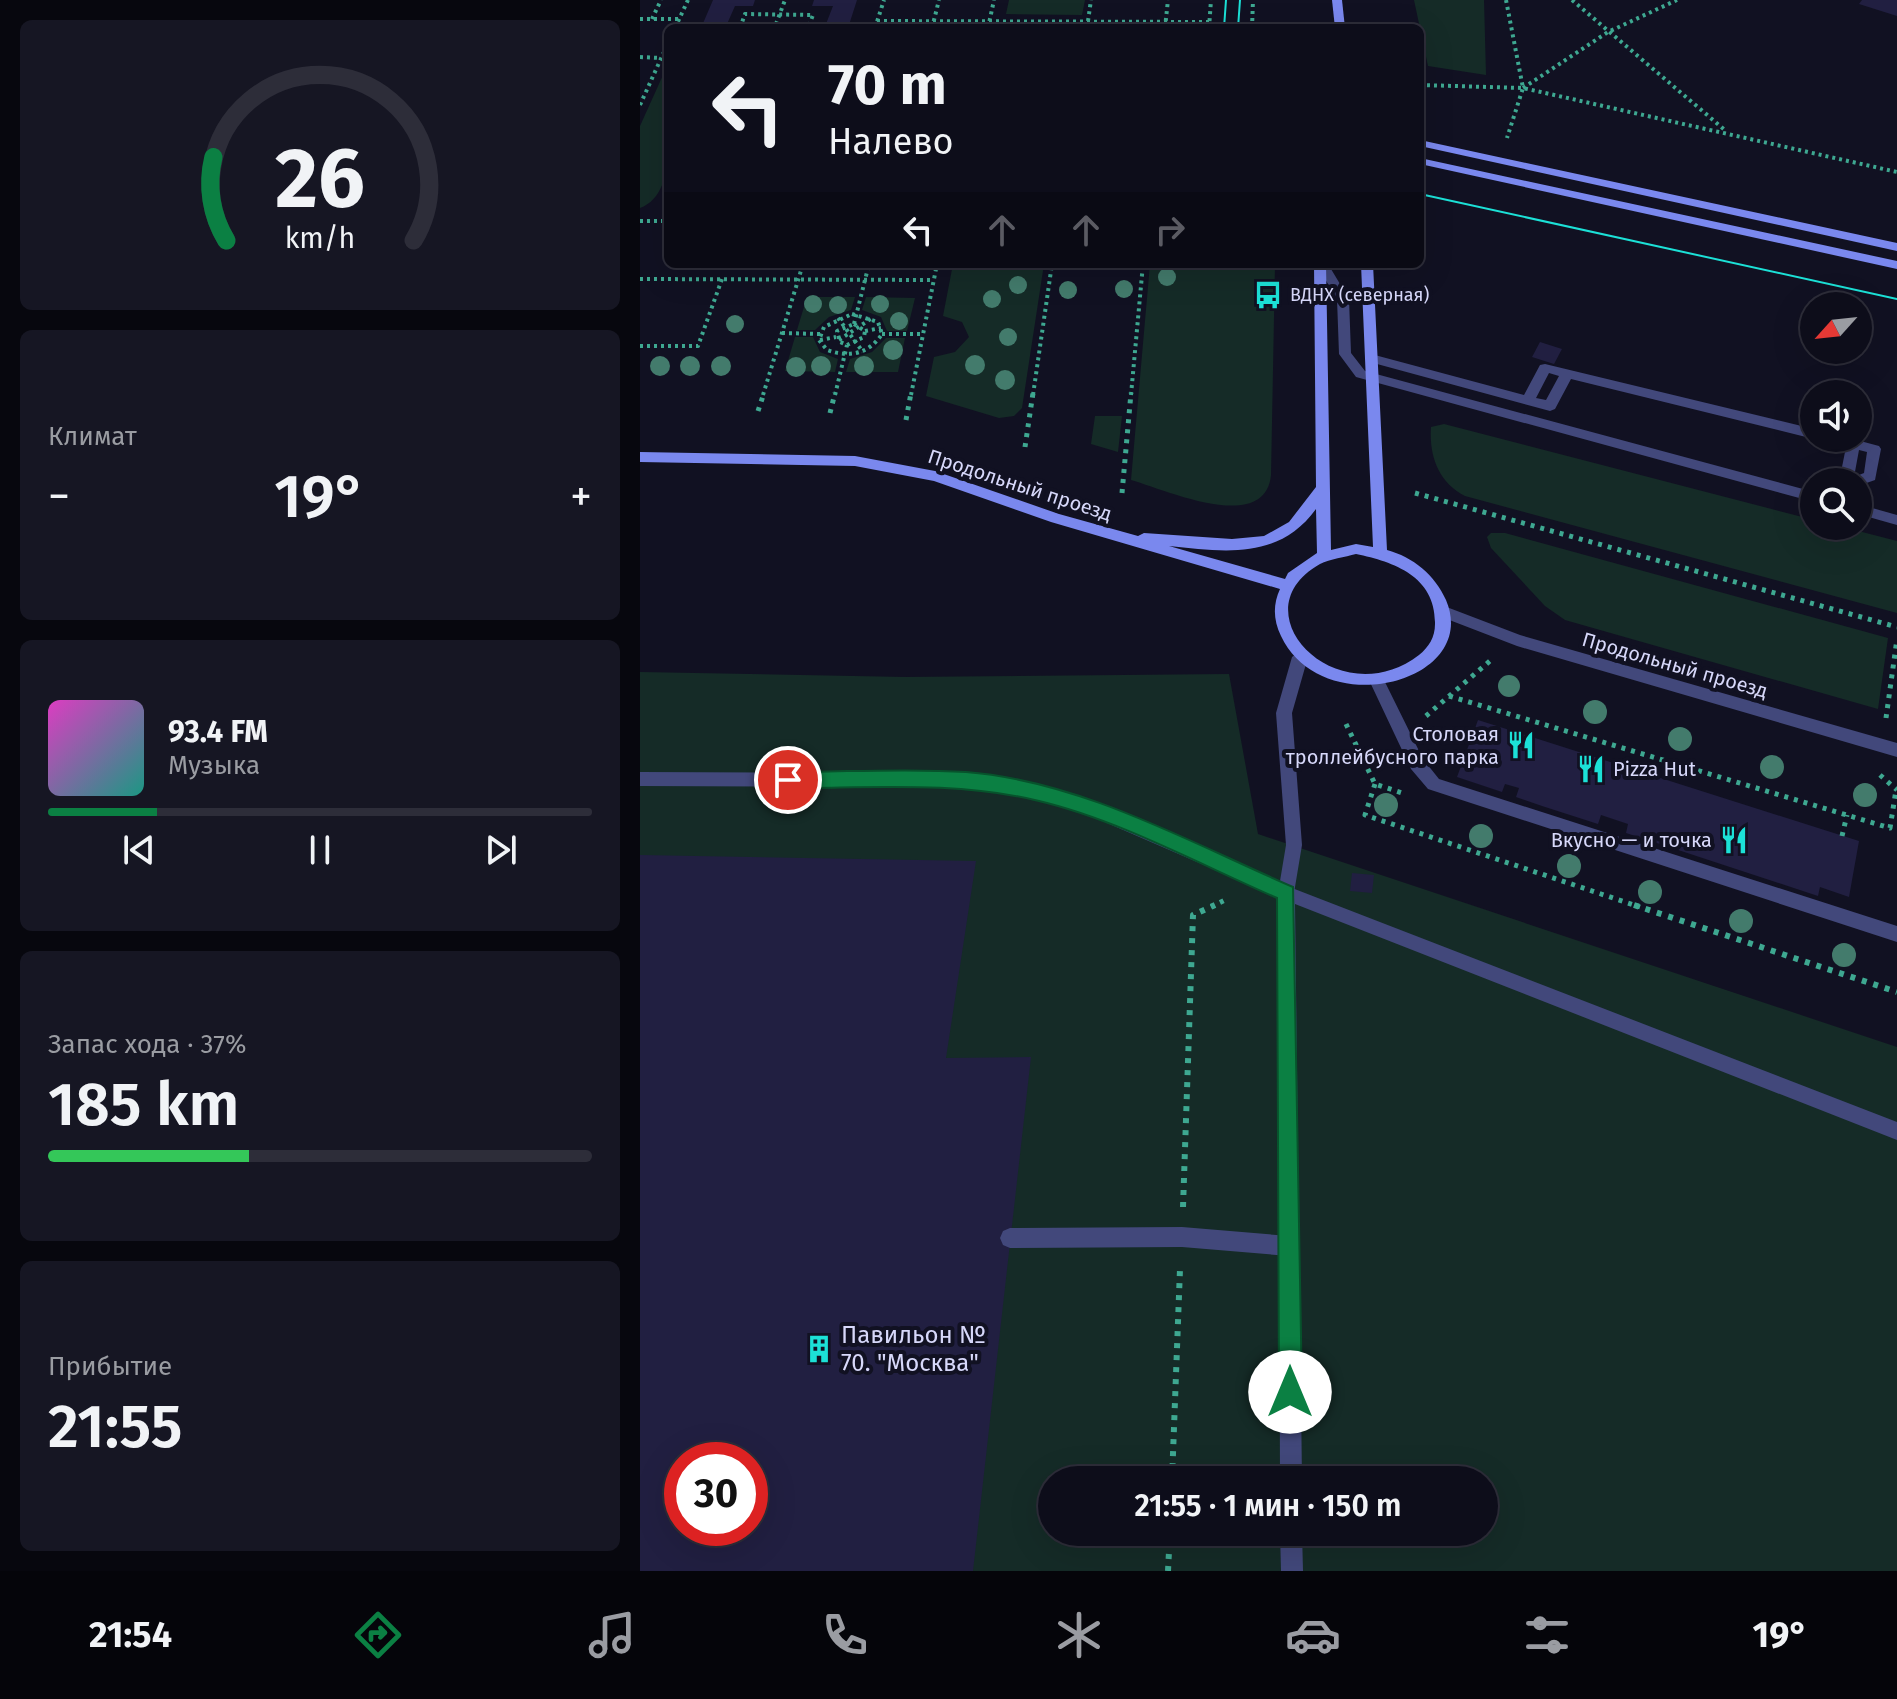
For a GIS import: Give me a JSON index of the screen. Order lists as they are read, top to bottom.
{
  "streets": {
    "main road": ["Продольный проезд"]
  },
  "places": {
    "bus stop": ["ВДНХ (северная)"],
    "restaurant": ["Столовая троллейбусного парка", "Pizza Hut", "Вкусно — и точка"],
    "building": ["Павильон № 70. \"Москва\""]
  },
  "north": "bottom left",
  "page": {
    "turn": ["70 m", "Налево"],
    "tile": [
      "Климат",
      ["Запас хода · 37%", "185 km"],
      ["Прибытие", "21:55"]
    ],
    "heat": ["−", "19°", "+"],
    "song": ["93.4 FM", "Музыка"],
    "limit": "30",
    "trip": "21:55 · 1 мин · 150 m",
    "tabs": ["21:54", "19°"],
    "gauge": ["26", "km/h"]
  }
}
